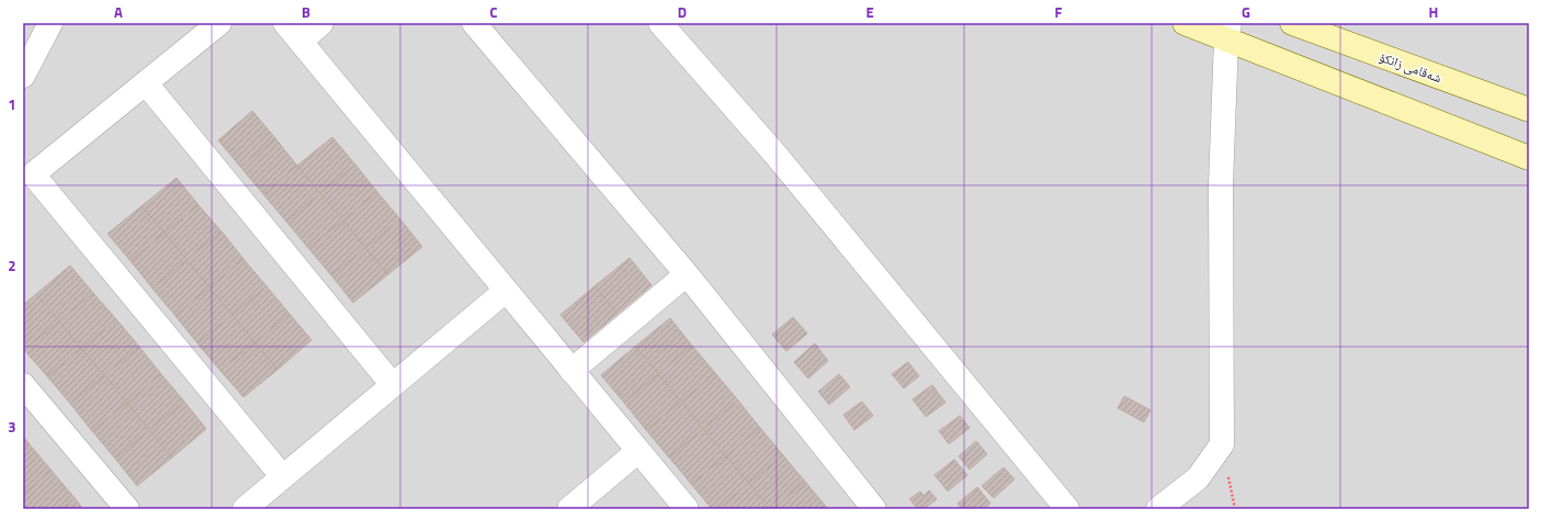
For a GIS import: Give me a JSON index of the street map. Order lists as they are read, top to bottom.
{
  "streets": {
    "main road": ["شەقامی زانکۆ"]
  },
  "grid": {
    "columns": [
      "A",
      "B",
      "C",
      "D",
      "E",
      "F",
      "G",
      "H"
    ],
    "rows": ["1", "2", "3"]
  }
}
